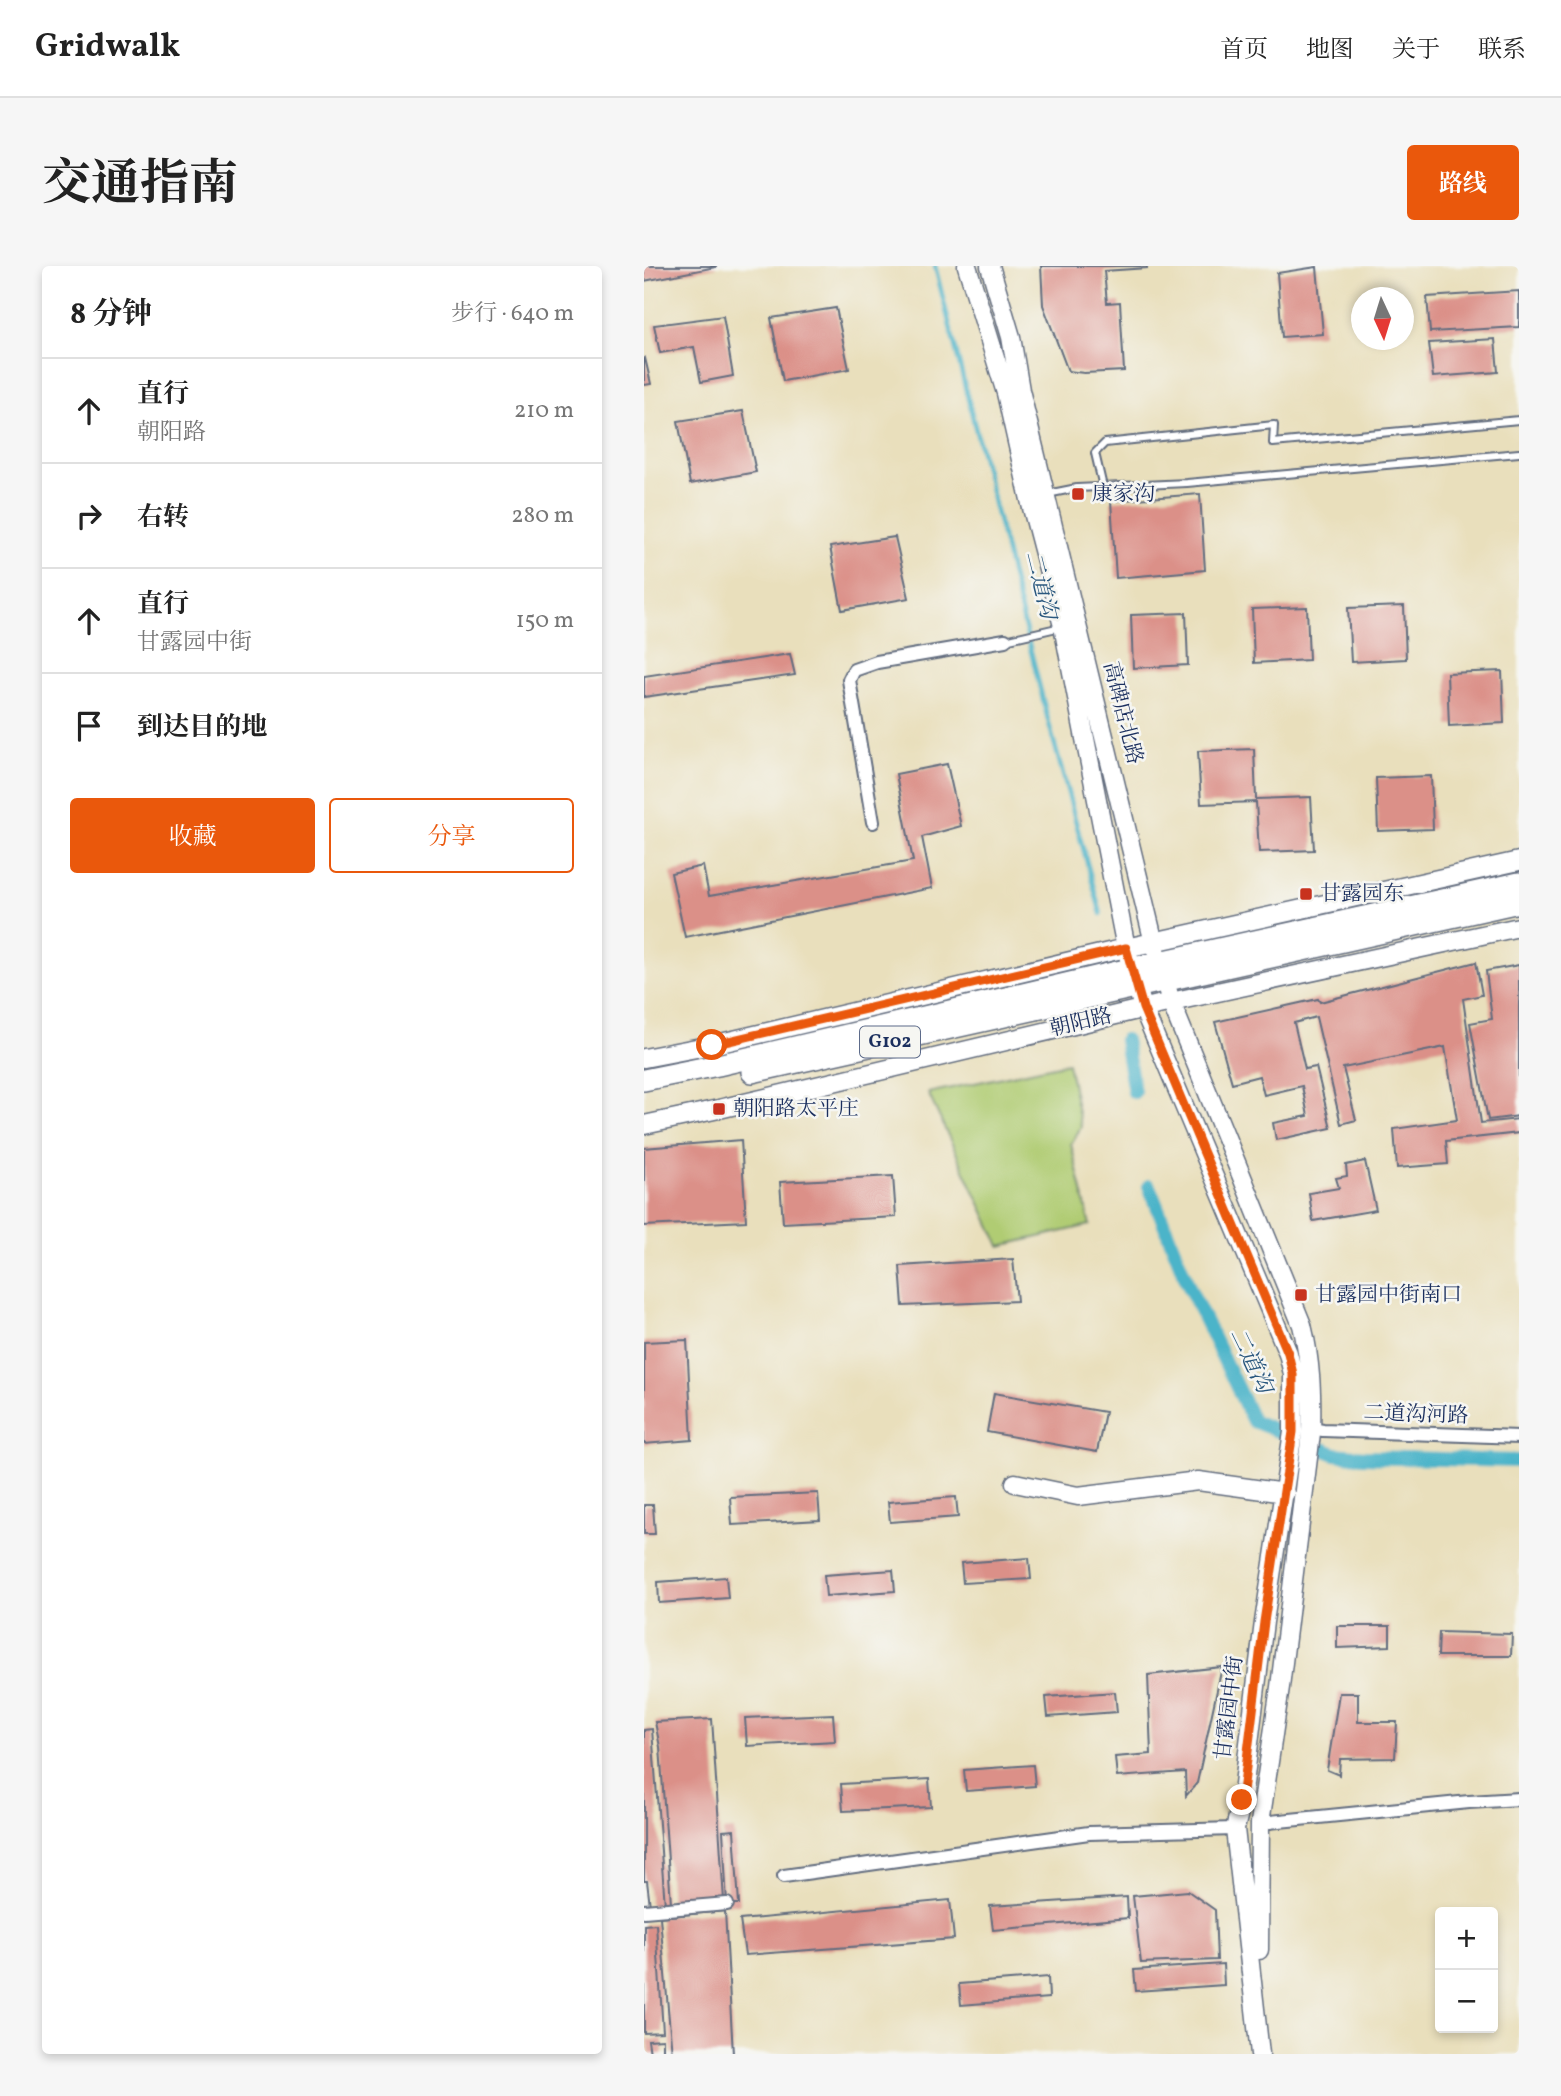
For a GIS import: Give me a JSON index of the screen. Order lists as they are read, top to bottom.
{
  "streets": {
    "highway": ["朝阳路", "G102"],
    "street": ["高碑店北路", "二道沟河路", "甘露园中街"]
  },
  "crossings": [
    ["高碑店北路", "朝阳路"],
    ["高碑店北路", "二道沟河路"],
    ["高碑店北路", "甘露园中街"],
    ["二道沟河路", "甘露园中街"]
  ],
  "water": ["二道沟"],
  "places": {
    "transit": [
      "康家沟",
      "甘露园东",
      "朝阳路太平庄",
      "甘露园中街南口"
    ]
  },
  "north": "bottom",
  "page": {
    "header": "Gridwalk",
    "nav": [
      "首页",
      "地图",
      "关于",
      "联系"
    ],
    "title": "交通指南",
    "buttons": [
      "路线",
      ["收藏", "分享"]
    ],
    "heading": ["8 分钟", "步行 · 640 m"],
    "list": [
      ["直行", "朝阳路", "210 m"],
      ["右转", "280 m"],
      ["直行", "甘露园中街", "150 m"],
      "到达目的地"
    ],
    "map_buttons": ["+", "−"]
  }
}
